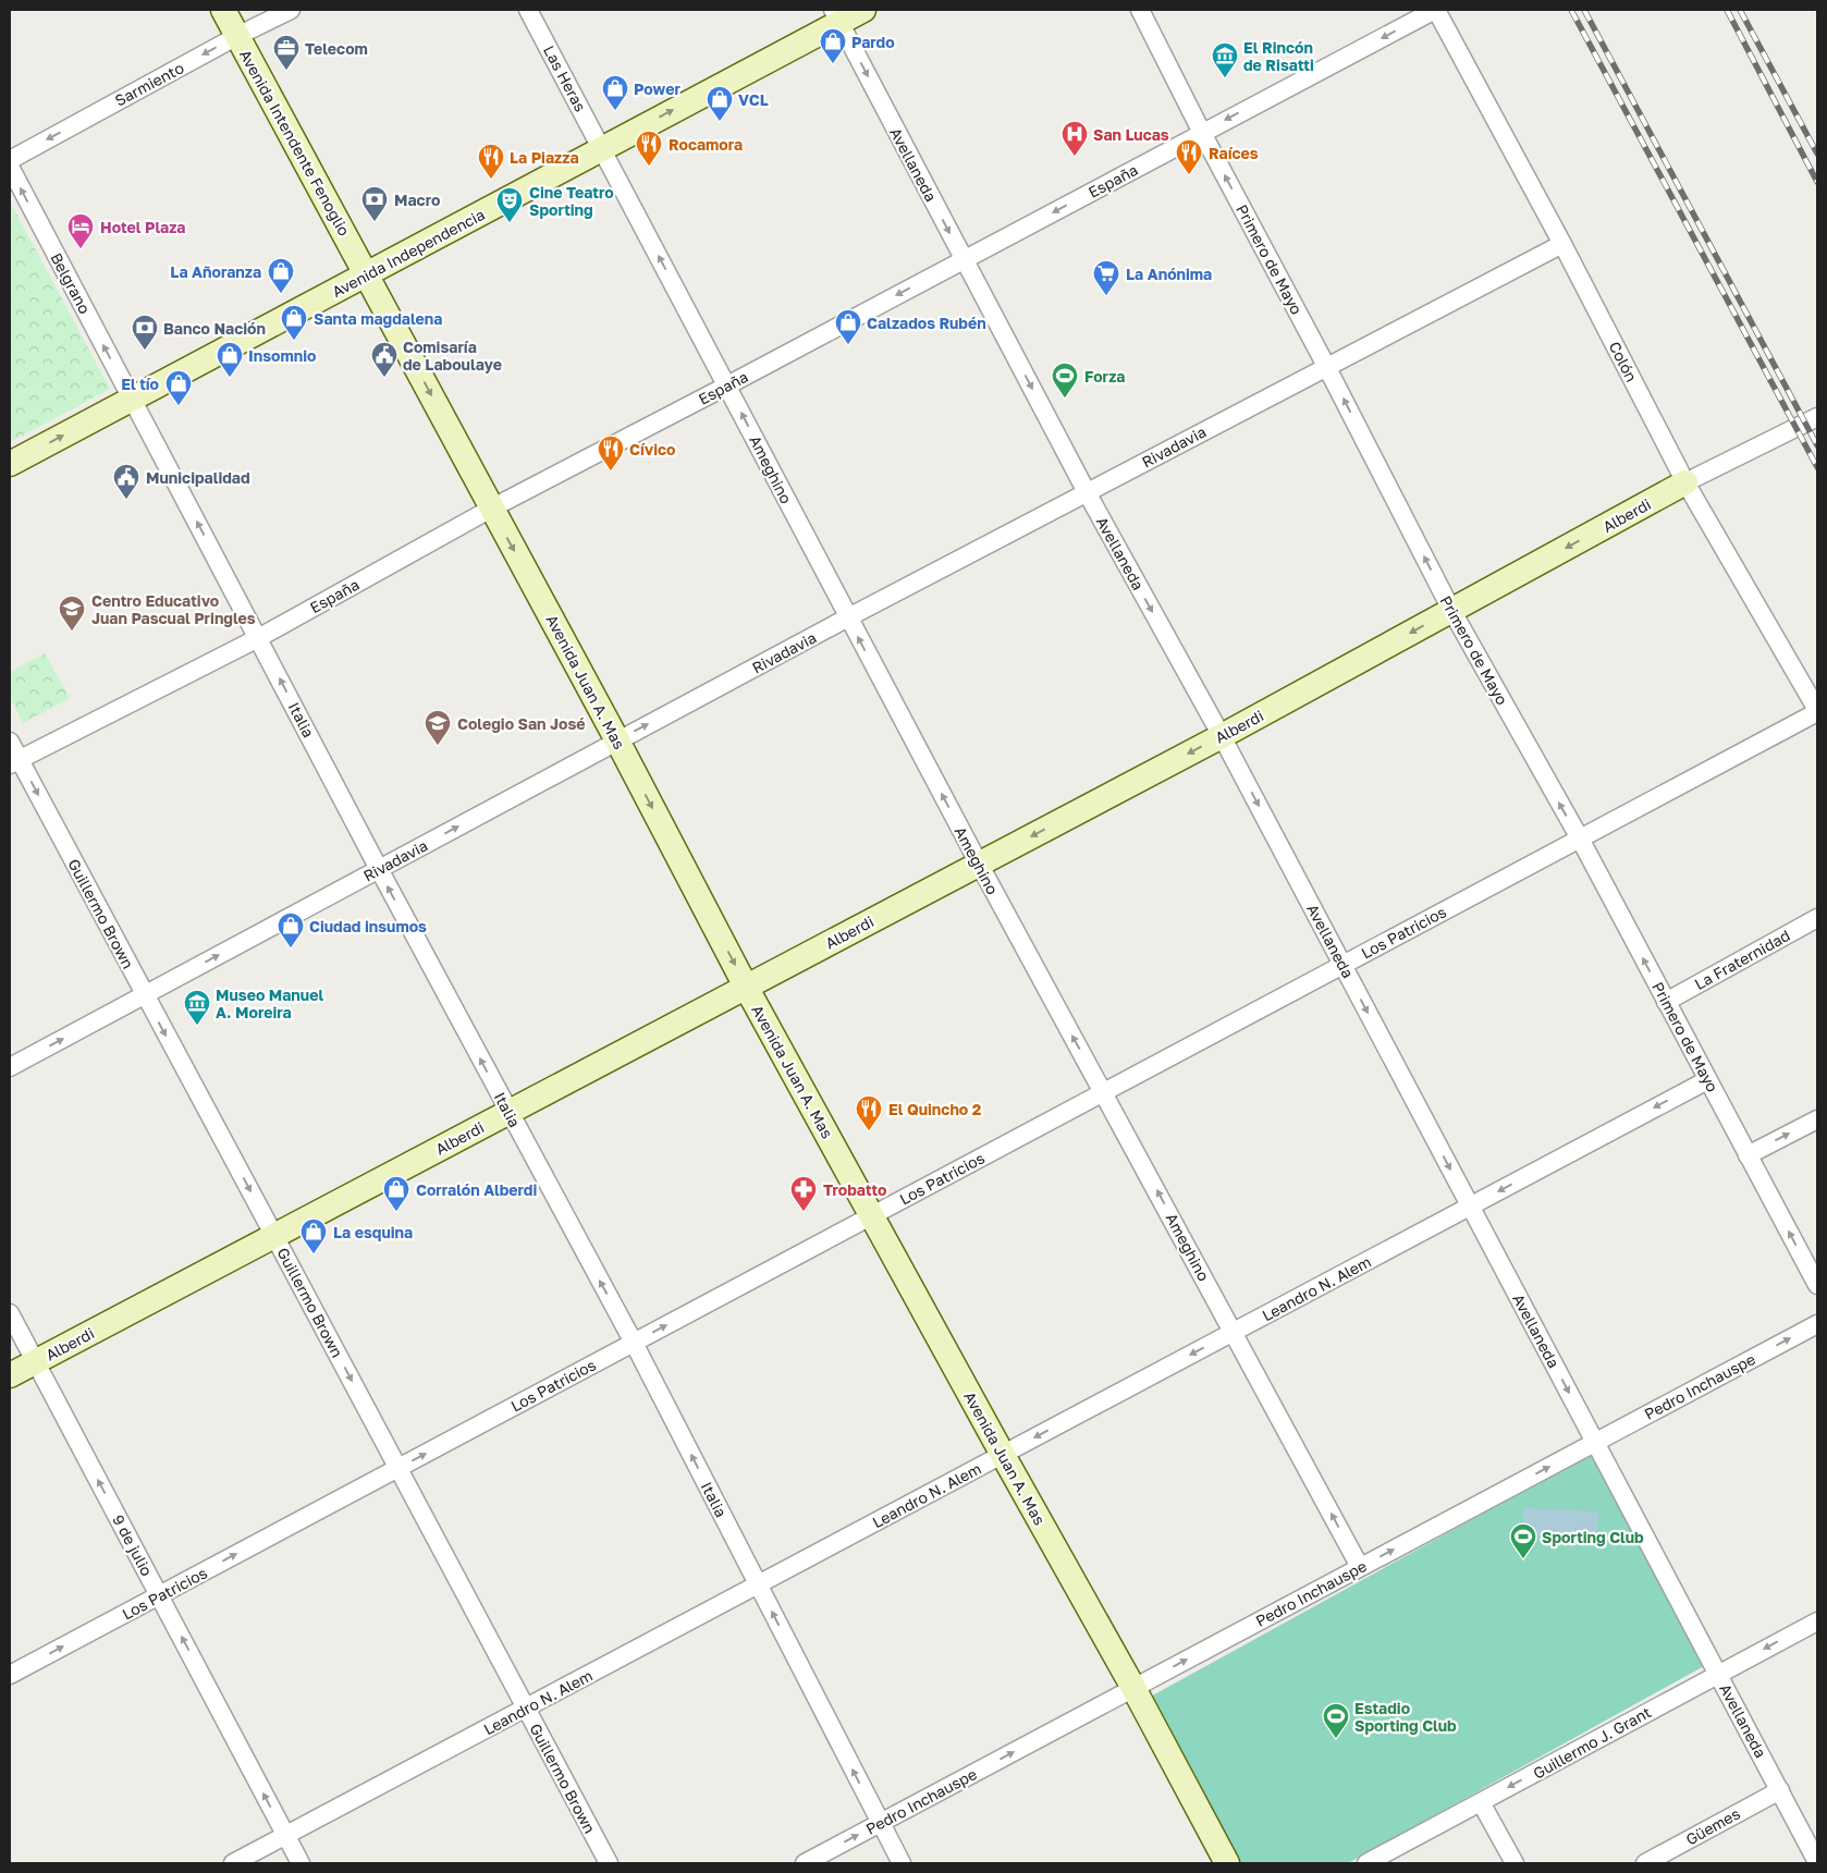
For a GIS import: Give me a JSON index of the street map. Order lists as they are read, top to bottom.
{
  "streets": {
    "main road": [
      "Avenida Intendente Fenoglio",
      "Avenida Independencia",
      "Alberdi",
      "Avenida Juan A. Mas"
    ],
    "street": [
      "Las Heras",
      "Sarmiento",
      "Avellaneda",
      "España",
      "Primero de Mayo",
      "Belgrano",
      "Colón",
      "Rivadavia",
      "Ameghino",
      "Italia",
      "Guillermo Brown",
      "Los Patricios",
      "La Fraternidad",
      "Leandro N. Alem",
      "Pedro Inchauspe",
      "9 de julio",
      "Guillermo J. Grant",
      "Güemes"
    ]
  },
  "crossings": [
    ["Las Heras", "Avenida Independencia"],
    ["Las Heras", "Ameghino"],
    ["Sarmiento", "Avenida Intendente Fenoglio"],
    ["Avenida Intendente Fenoglio", "Avenida Independencia"],
    ["Avenida Intendente Fenoglio", "Avenida Juan A. Mas"],
    ["Avellaneda", "España"],
    ["Avellaneda", "Avenida Independencia"],
    ["Avellaneda", "Rivadavia"],
    ["Avellaneda", "Alberdi"],
    ["Avellaneda", "Los Patricios"],
    ["Avellaneda", "Leandro N. Alem"],
    ["Avellaneda", "Pedro Inchauspe"],
    ["Avellaneda", "Guillermo J. Grant"],
    ["Avellaneda", "Güemes"],
    ["España", "Primero de Mayo"],
    ["España", "Colón"],
    ["España", "Ameghino"],
    ["España", "Avenida Juan A. Mas"],
    ["España", "Italia"],
    ["España", "Guillermo Brown"],
    ["Avenida Independencia", "Belgrano"],
    ["Avenida Independencia", "Ameghino"],
    ["Avenida Independencia", "Avenida Juan A. Mas"],
    ["Avenida Independencia", "Italia"],
    ["Primero de Mayo", "Rivadavia"],
    ["Primero de Mayo", "Alberdi"],
    ["Primero de Mayo", "Los Patricios"],
    ["Primero de Mayo", "La Fraternidad"],
    ["Primero de Mayo", "Leandro N. Alem"],
    ["Belgrano", "Italia"],
    ["Colón", "Rivadavia"],
    ["Colón", "Alberdi"],
    ["Colón", "Los Patricios"],
    ["Rivadavia", "Ameghino"],
    ["Rivadavia", "Avenida Juan A. Mas"],
    ["Rivadavia", "Italia"],
    ["Rivadavia", "Guillermo Brown"],
    ["Ameghino", "Alberdi"],
    ["Ameghino", "Los Patricios"],
    ["Ameghino", "Leandro N. Alem"],
    ["Ameghino", "Pedro Inchauspe"],
    ["Alberdi", "Avenida Juan A. Mas"],
    ["Alberdi", "Italia"],
    ["Alberdi", "Guillermo Brown"],
    ["Alberdi", "9 de julio"],
    ["Avenida Juan A. Mas", "Los Patricios"],
    ["Avenida Juan A. Mas", "Leandro N. Alem"],
    ["Avenida Juan A. Mas", "Pedro Inchauspe"],
    ["Italia", "Los Patricios"],
    ["Italia", "Leandro N. Alem"],
    ["Italia", "Pedro Inchauspe"],
    ["Guillermo Brown", "Los Patricios"],
    ["Guillermo Brown", "Leandro N. Alem"],
    ["Los Patricios", "9 de julio"],
    ["Leandro N. Alem", "9 de julio"]
  ],
  "one_way": [
    "Sarmiento",
    "Avellaneda",
    "España",
    "Avenida Independencia",
    "Primero de Mayo",
    "Belgrano",
    "Rivadavia",
    "Ameghino",
    "Alberdi",
    "Avenida Juan A. Mas",
    "Italia",
    "Guillermo Brown",
    "Los Patricios",
    "Pedro Inchauspe",
    "9 de julio",
    "Guillermo J. Grant"
  ],
  "places": {
    "shop": [
      "Pardo",
      "Power",
      "VCL",
      "La Añoranza",
      "Santa magdalena",
      "Calzados Rubén",
      "Insomnio",
      "El tío",
      "Ciudad insumos",
      "Corralón Alberdi",
      "La esquina"
    ],
    "office": ["Telecom"],
    "museum": ["El Rincón de Risatti", "Museo Manuel A. Moreira"],
    "hospital": ["San Lucas"],
    "restaurant": [
      "Rocamora",
      "Raíces",
      "La Piazza",
      "Cívico",
      "El Quincho 2"
    ],
    "bank": ["Macro", "Banco Nación"],
    "theatre": ["Cine Teatro Sporting"],
    "hotel": ["Hotel Plaza"],
    "supermarket": ["La Anónima"],
    "public building": ["Comisaría de Laboulaye", "Municipalidad"],
    "sports": ["Forza", "Sporting Club", "Estadio Sporting Club"],
    "school or university": ["Centro Educativo Juan Pascual Pringles", "Colegio San José"],
    "pharmacy": ["Trobatto"]
  }
}
